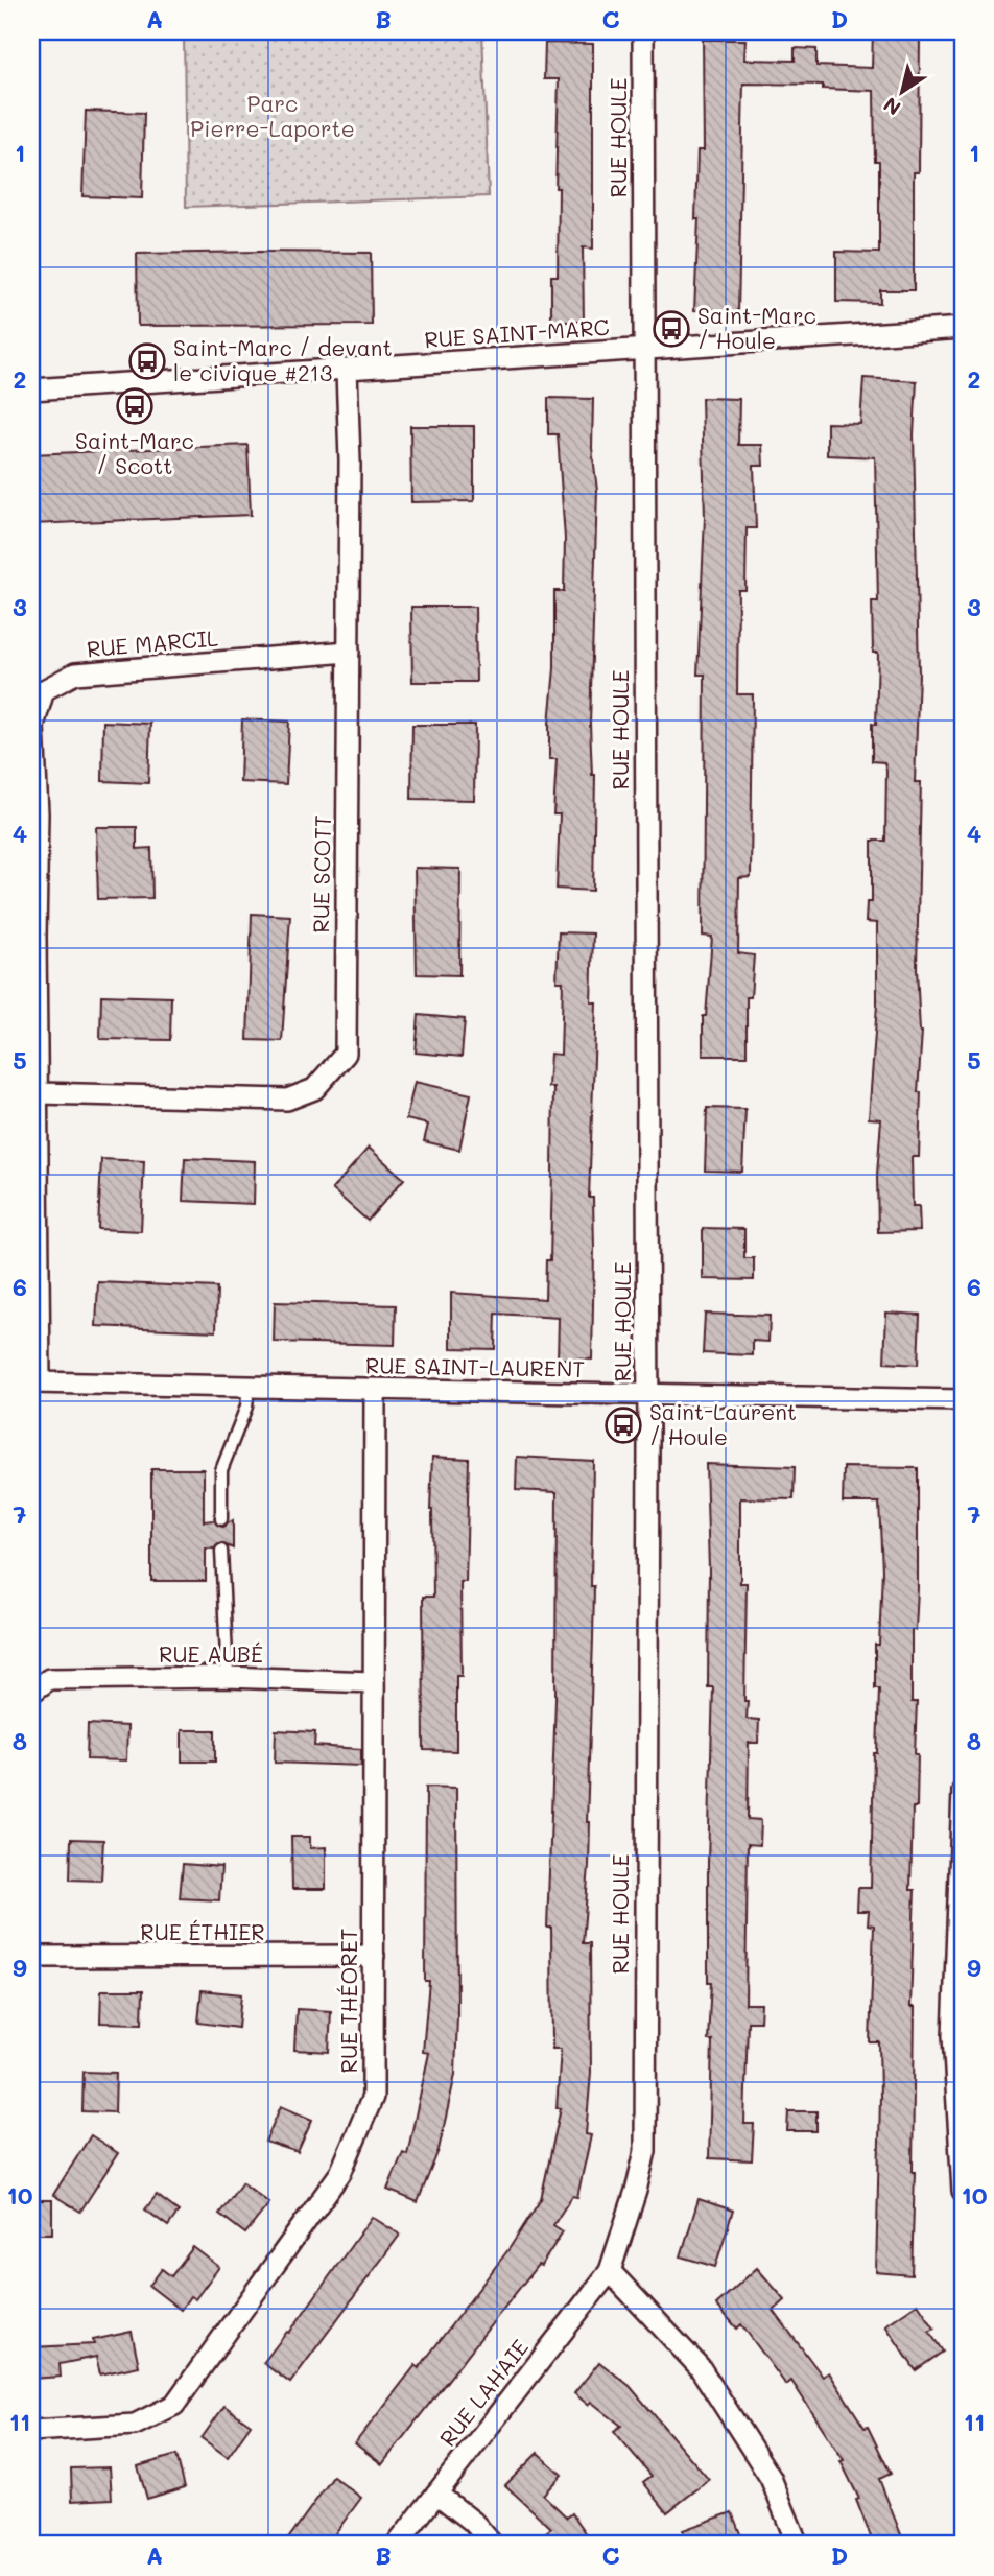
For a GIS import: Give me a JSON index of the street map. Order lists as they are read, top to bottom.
{
  "streets": {
    "street": [
      "RUE HOULE",
      "RUE SAINT-MARC",
      "RUE MARCIL",
      "RUE SCOTT",
      "RUE SAINT-LAURENT",
      "RUE AUBÉ",
      "RUE ÉTHIER",
      "RUE THÉORET",
      "RUE LAHAIE"
    ]
  },
  "crossings": [
    ["RUE HOULE", "RUE SAINT-MARC"],
    ["RUE HOULE", "RUE SAINT-LAURENT"],
    ["RUE HOULE", "RUE LAHAIE"],
    ["RUE SAINT-MARC", "RUE SCOTT"],
    ["RUE MARCIL", "RUE SCOTT"],
    ["RUE MARCIL", "RUE SAINT-LAURENT"],
    ["RUE SAINT-LAURENT", "RUE THÉORET"],
    ["RUE AUBÉ", "RUE THÉORET"],
    ["RUE ÉTHIER", "RUE THÉORET"]
  ],
  "parks": ["Parc Pierre-Laporte"],
  "places": {
    "bus stop": [
      "Saint-Marc / Houle",
      "Saint-Marc / devant le civique #213",
      "Saint-Marc / Scott",
      "Saint-Laurent / Houle"
    ]
  },
  "north": "bottom left",
  "grid": {
    "columns": [
      "A",
      "B",
      "C",
      "D"
    ],
    "rows": [
      "1",
      "2",
      "3",
      "4",
      "5",
      "6",
      "7",
      "8",
      "9",
      "10",
      "11"
    ]
  }
}
